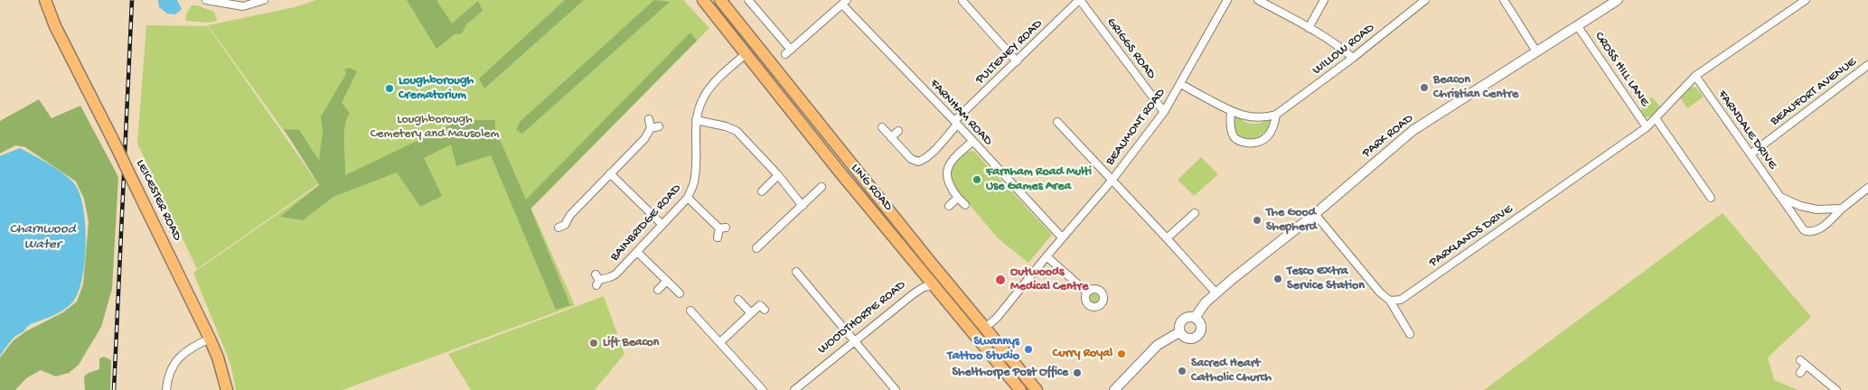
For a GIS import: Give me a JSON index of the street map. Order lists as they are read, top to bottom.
{
  "streets": {
    "main road": ["LING ROAD", "LEICESTER ROAD"],
    "street": [
      "GRIGGS ROAD",
      "WILLOW ROAD",
      "PULTENEY ROAD",
      "CROSS HILL LANE",
      "BEAUFORT AVENUE",
      "FARNHAM ROAD",
      "BEAUMONT ROAD",
      "FARNDALE DRIVE",
      "PARK ROAD",
      "BAINBRIDGE ROAD",
      "PARKLANDS DRIVE",
      "WOODTHORPE ROAD"
    ]
  },
  "crossings": [
    ["GRIGGS ROAD", "PULTENEY ROAD"],
    ["GRIGGS ROAD", "BEAUMONT ROAD"],
    ["PULTENEY ROAD", "FARNHAM ROAD"],
    ["CROSS HILL LANE", "PARK ROAD"],
    ["CROSS HILL LANE", "PARKLANDS DRIVE"],
    ["BEAUFORT AVENUE", "FARNDALE DRIVE"],
    ["FARNHAM ROAD", "BEAUMONT ROAD"],
    ["BEAUMONT ROAD", "LING ROAD"],
    ["FARNDALE DRIVE", "PARKLANDS DRIVE"],
    ["LING ROAD", "BAINBRIDGE ROAD"],
    ["LING ROAD", "WOODTHORPE ROAD"]
  ],
  "water": ["Charnwood Water"],
  "parks": ["Loughborough Cemetery and Mausolem"],
  "places": [
    "Beacon Christian Centre",
    "Loughborough Crematorium",
    "Farnham Road Multi Use Games Area",
    "The Good Shepherd",
    "Tesco Extra Service Station",
    "Outwoods Medical Centre",
    "Lift Beacon",
    "Swannys Tattoo Studio",
    "Curry Royal",
    "Sacred Heart Catholic Church",
    "Shelthorpe Post Office"
  ]
}
